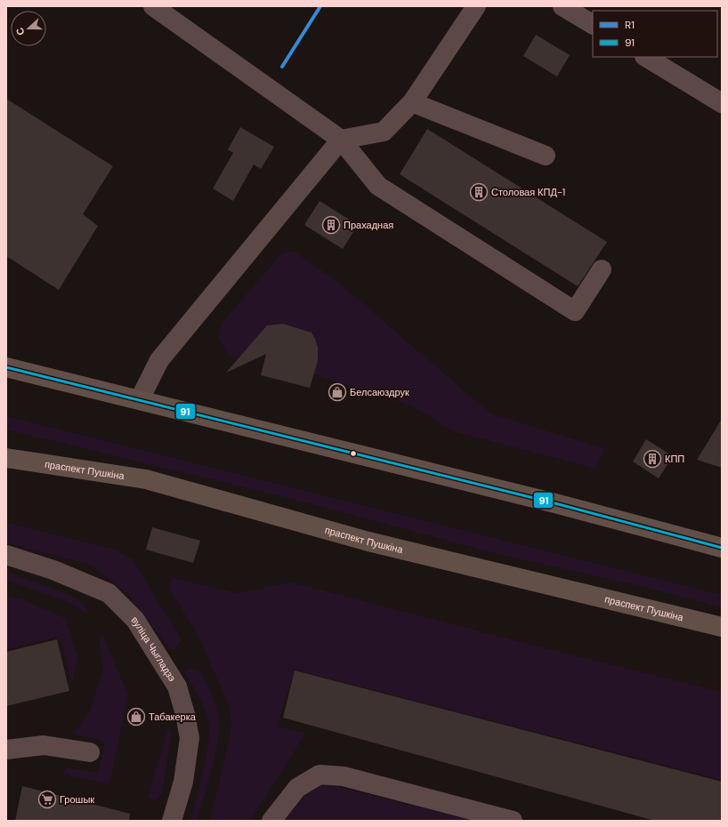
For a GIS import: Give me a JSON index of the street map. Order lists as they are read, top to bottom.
{
  "streets": {
    "main road": ["праспект Пушкіна"],
    "street": ["вуліца Чыгладзэ"]
  },
  "places": {
    "building": ["Столовая КПД-1", "Прахадная", "КПП"],
    "shop": ["Белсаюздрук", "Табакерка"],
    "supermarket": ["Грошык"]
  },
  "lines": ["transit line R1", "transit line 91"],
  "legend": ["R1", "91"],
  "north": "left"
}
